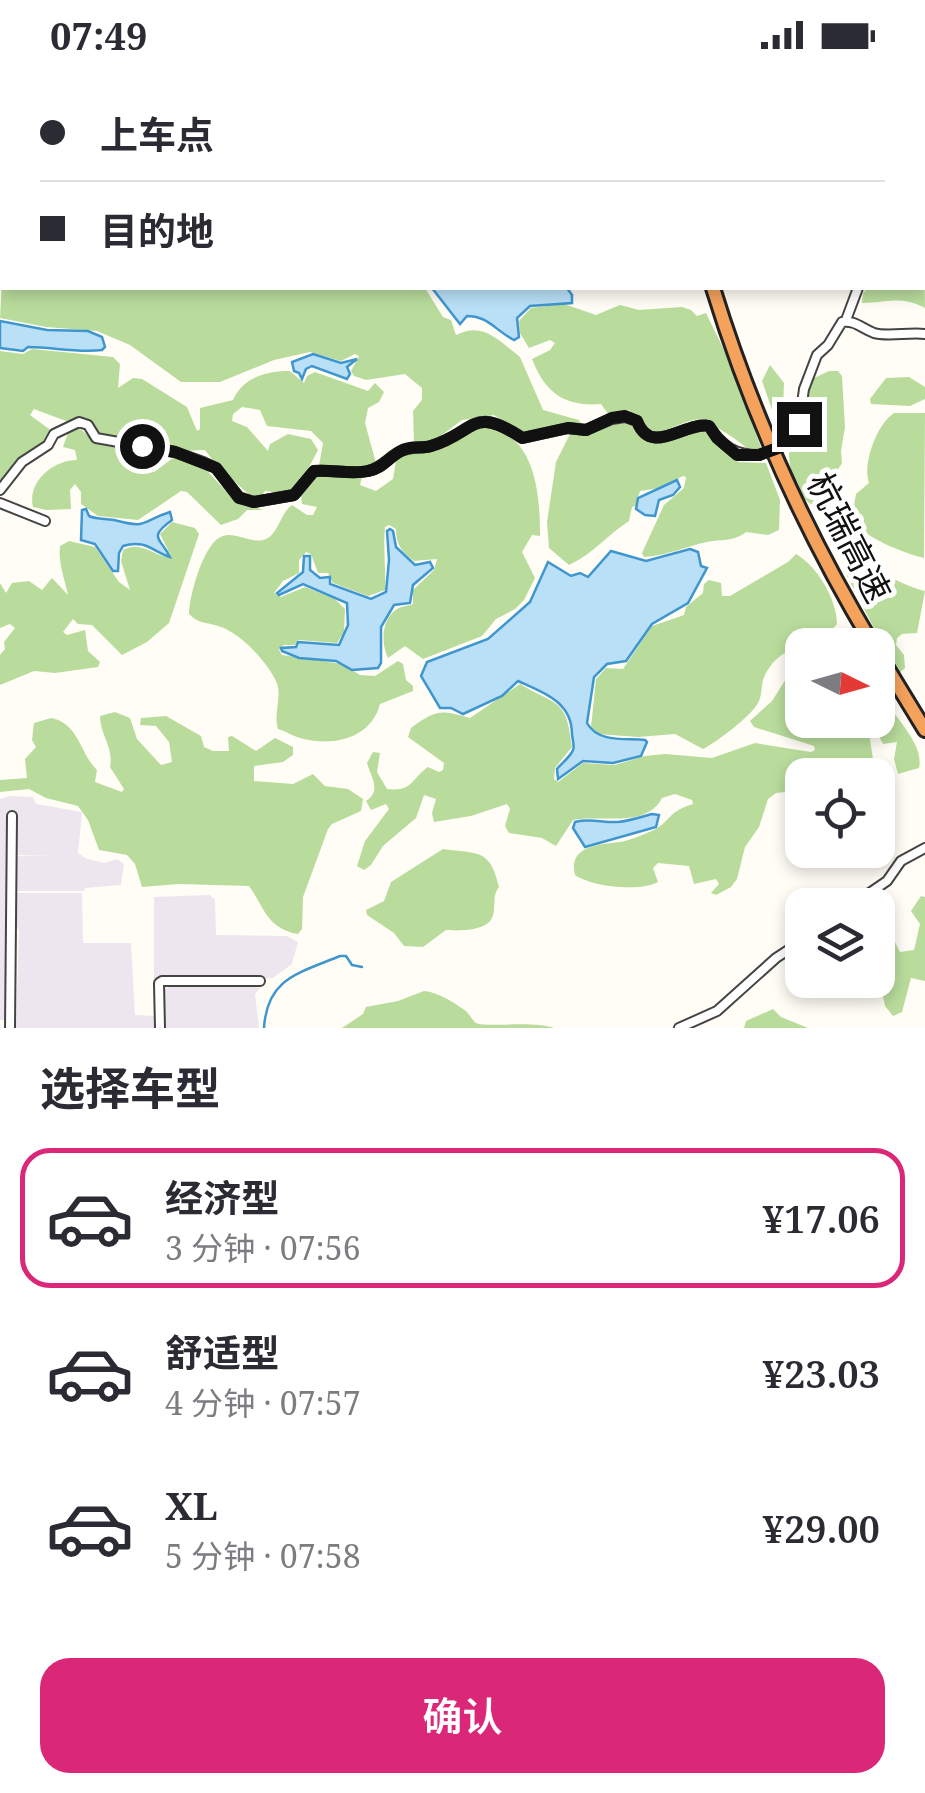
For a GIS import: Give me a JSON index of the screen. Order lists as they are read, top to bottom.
{
  "streets": {
    "highway": ["杭瑞高速"]
  },
  "north": "right",
  "page": {
    "status": "07:49",
    "banner": ["上车点", "目的地"],
    "heading": "选择车型",
    "list": [
      {
        "name": "经济型",
        "note": "3 分钟 · 07:56",
        "value": "¥17.06"
      },
      {
        "name": "舒适型",
        "note": "4 分钟 · 07:57",
        "value": "¥23.03"
      },
      {
        "name": "XL",
        "note": "5 分钟 · 07:58",
        "value": "¥29.00"
      }
    ],
    "buttons": "确认"
  }
}
